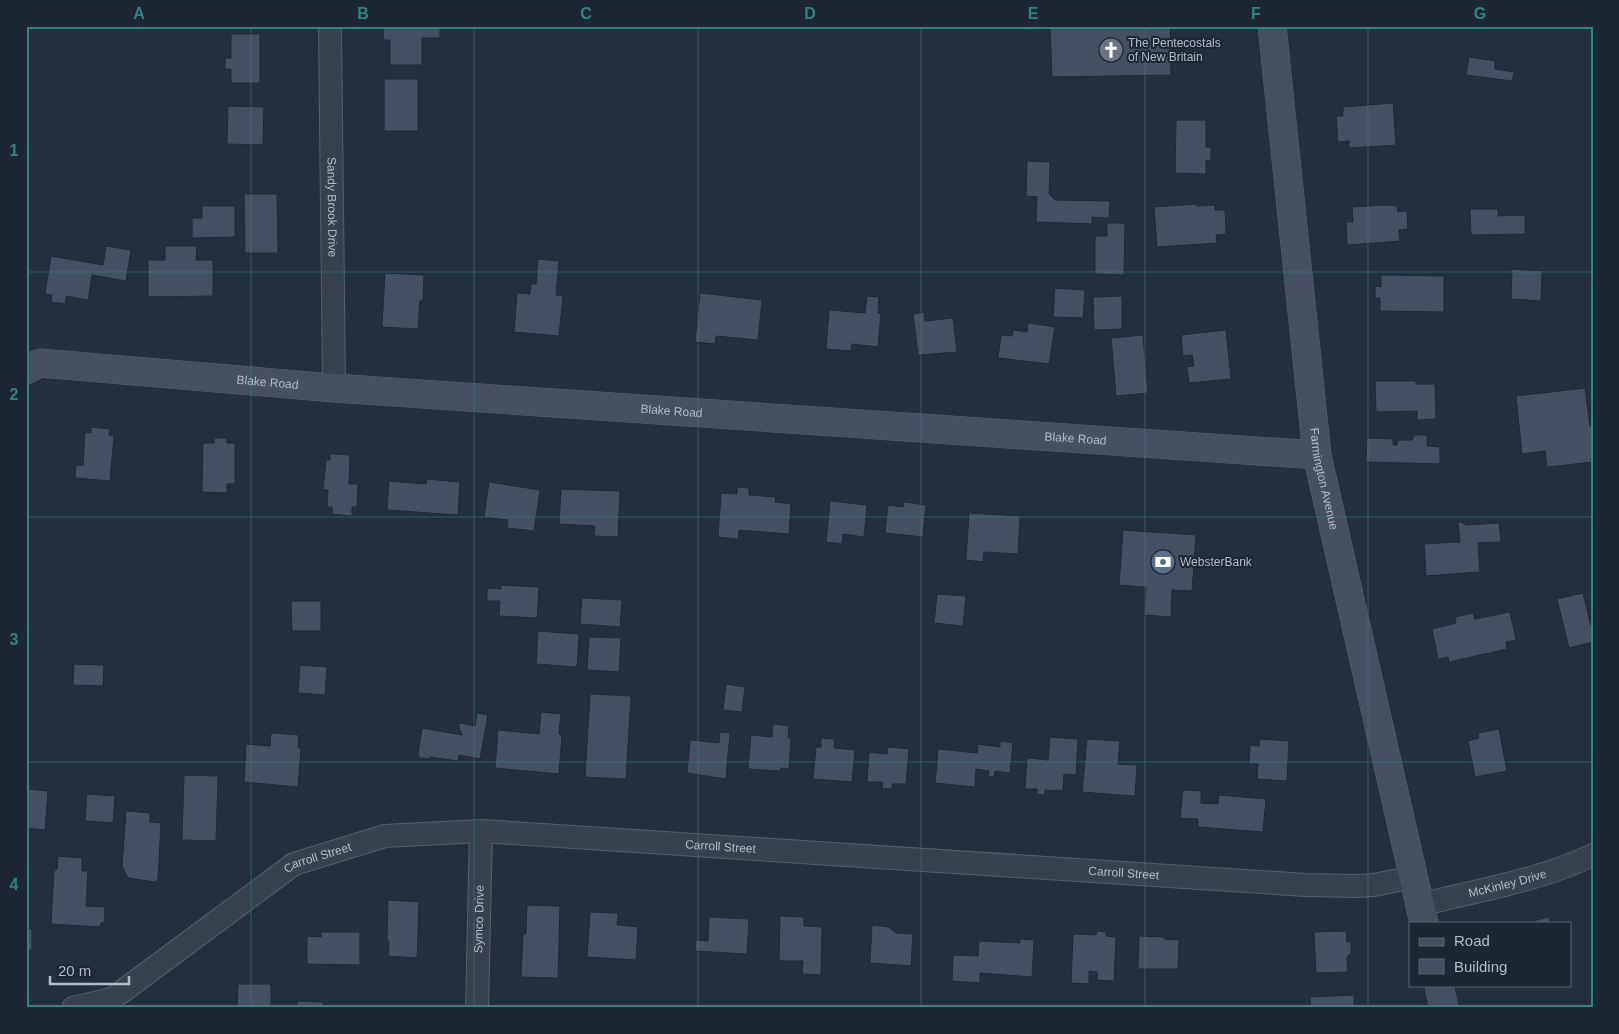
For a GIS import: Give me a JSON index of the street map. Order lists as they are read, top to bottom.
{
  "streets": {
    "street": [
      "Sandy Brook Drive",
      "Blake Road",
      "Farmington Avenue",
      "Carroll Street",
      "McKinley Drive",
      "Symco Drive"
    ]
  },
  "crossings": [
    ["Sandy Brook Drive", "Blake Road"],
    ["Blake Road", "Farmington Avenue"],
    ["Farmington Avenue", "Carroll Street"],
    ["Farmington Avenue", "McKinley Drive"],
    ["Carroll Street", "Symco Drive"]
  ],
  "places": {
    "church": ["The Pentecostals of New Britain"],
    "bank": ["WebsterBank"]
  },
  "legend": ["Road", "Building"],
  "scale_bar": "20 m",
  "grid": {
    "columns": [
      "A",
      "B",
      "C",
      "D",
      "E",
      "F",
      "G"
    ],
    "rows": [
      "1",
      "2",
      "3",
      "4"
    ]
  }
}
